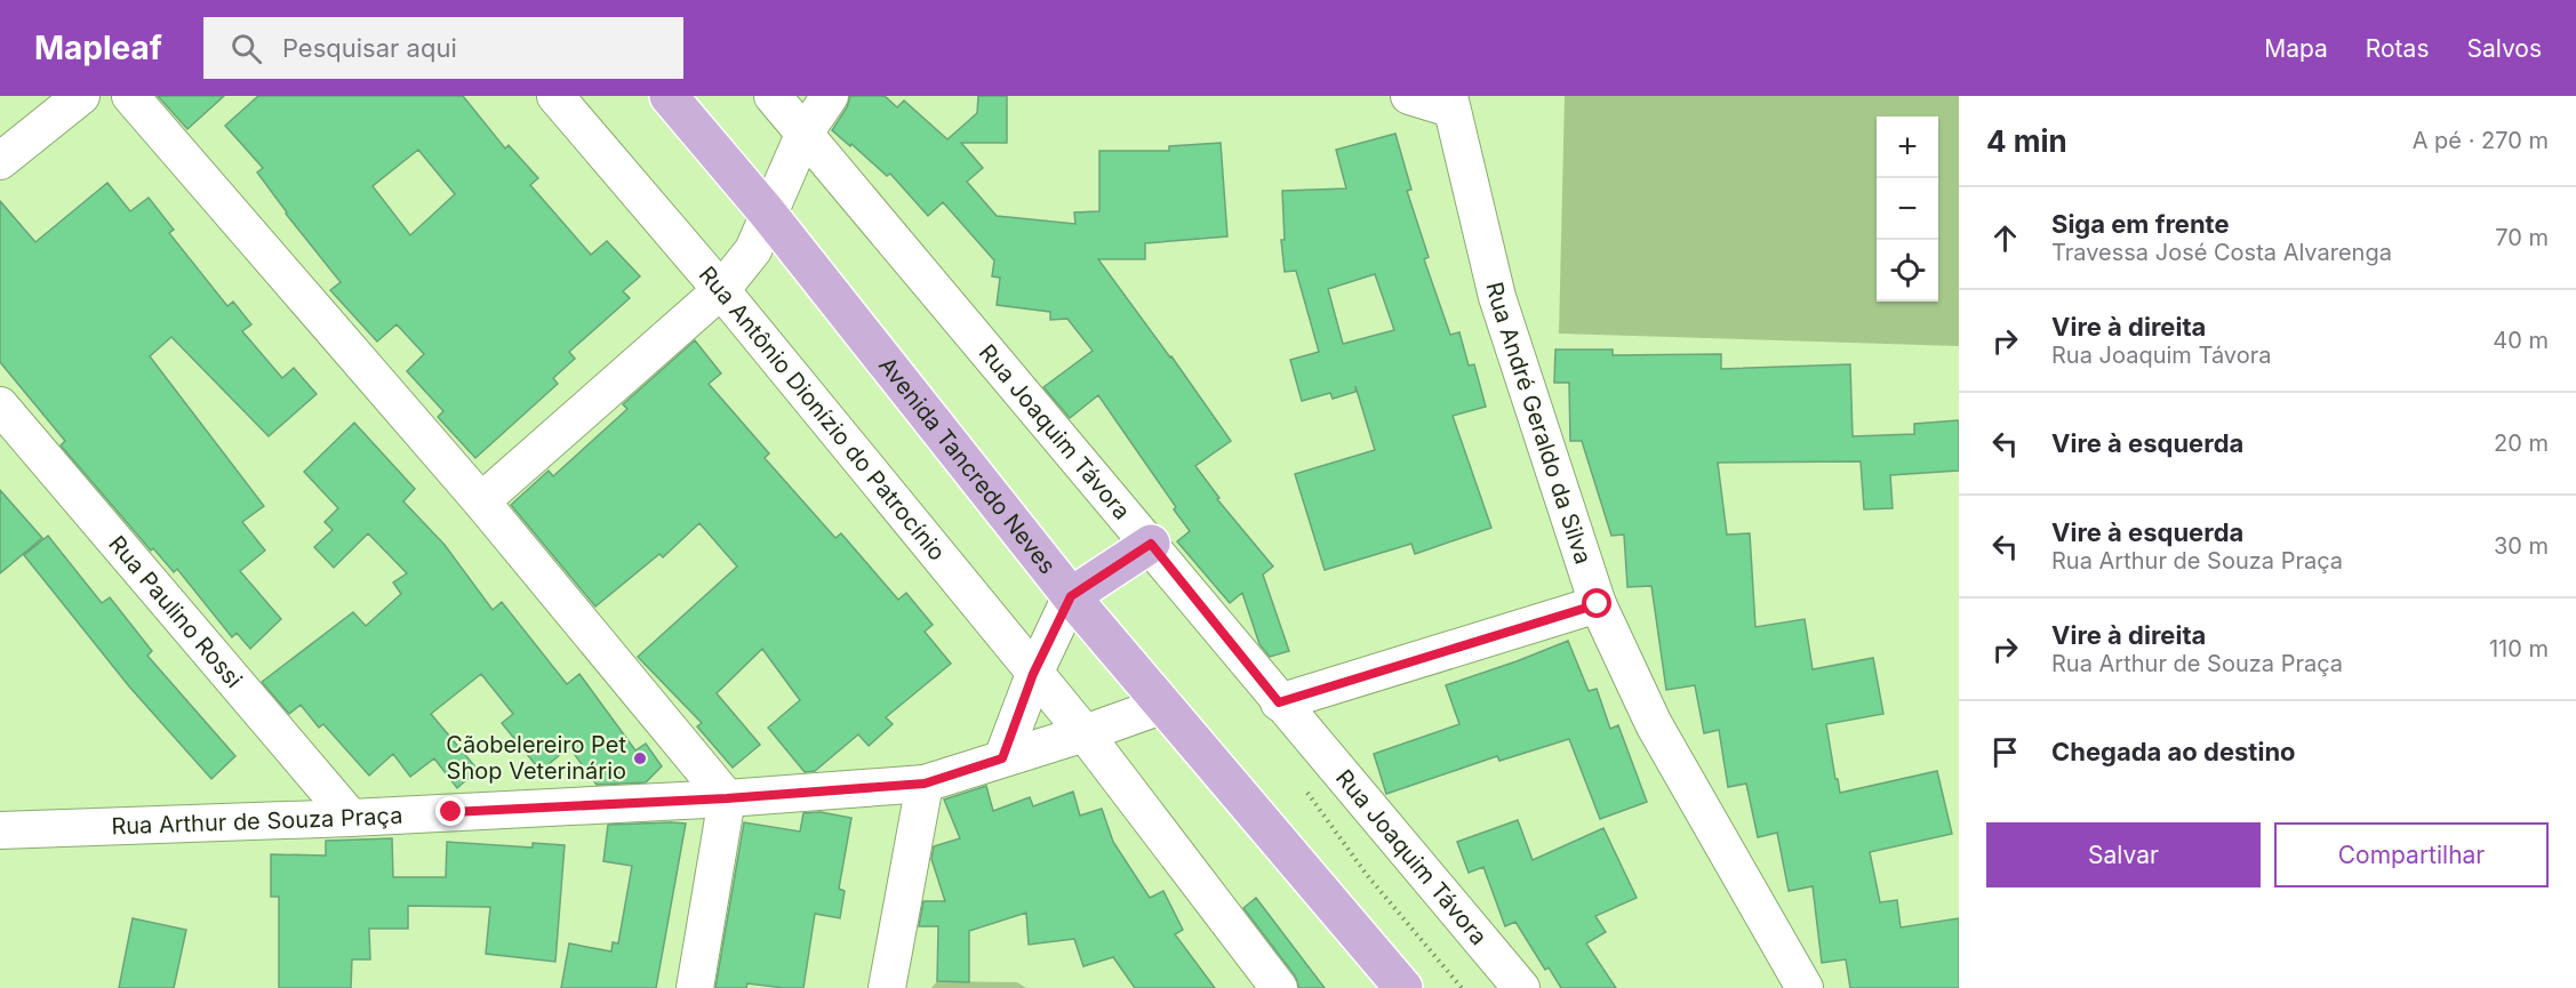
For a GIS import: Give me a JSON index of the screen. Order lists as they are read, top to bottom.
{
  "streets": {
    "main road": ["Avenida Tancredo Neves"],
    "street": [
      "Rua Antônio Dionízio do Patrocínio",
      "Rua André Geraldo da Silva",
      "Rua Joaquim Távora",
      "Rua Paulino Rossi",
      "Rua Arthur de Souza Praça"
    ]
  },
  "crossings": [
    ["Rua Antônio Dionízio do Patrocínio", "Rua Arthur de Souza Praça"],
    ["Avenida Tancredo Neves", "Rua Arthur de Souza Praça"],
    ["Rua Paulino Rossi", "Rua Arthur de Souza Praça"]
  ],
  "places": ["Cãobelereiro Pet Shop Veterinário"],
  "page": {
    "header": "Mapleaf",
    "search": "Pesquisar aqui",
    "nav": ["Mapa", "Rotas", "Salvos"],
    "heading": ["4 min", "A pé · 270 m"],
    "map_buttons": ["+", "−"],
    "list": [
      ["Siga em frente", "Travessa José Costa Alvarenga", "70 m"],
      ["Vire à direita", "Rua Joaquim Távora", "40 m"],
      ["Vire à esquerda", "20 m"],
      ["Vire à esquerda", "Rua Arthur de Souza Praça", "30 m"],
      ["Vire à direita", "Rua Arthur de Souza Praça", "110 m"],
      "Chegada ao destino"
    ],
    "buttons": ["Salvar", "Compartilhar"]
  }
}
